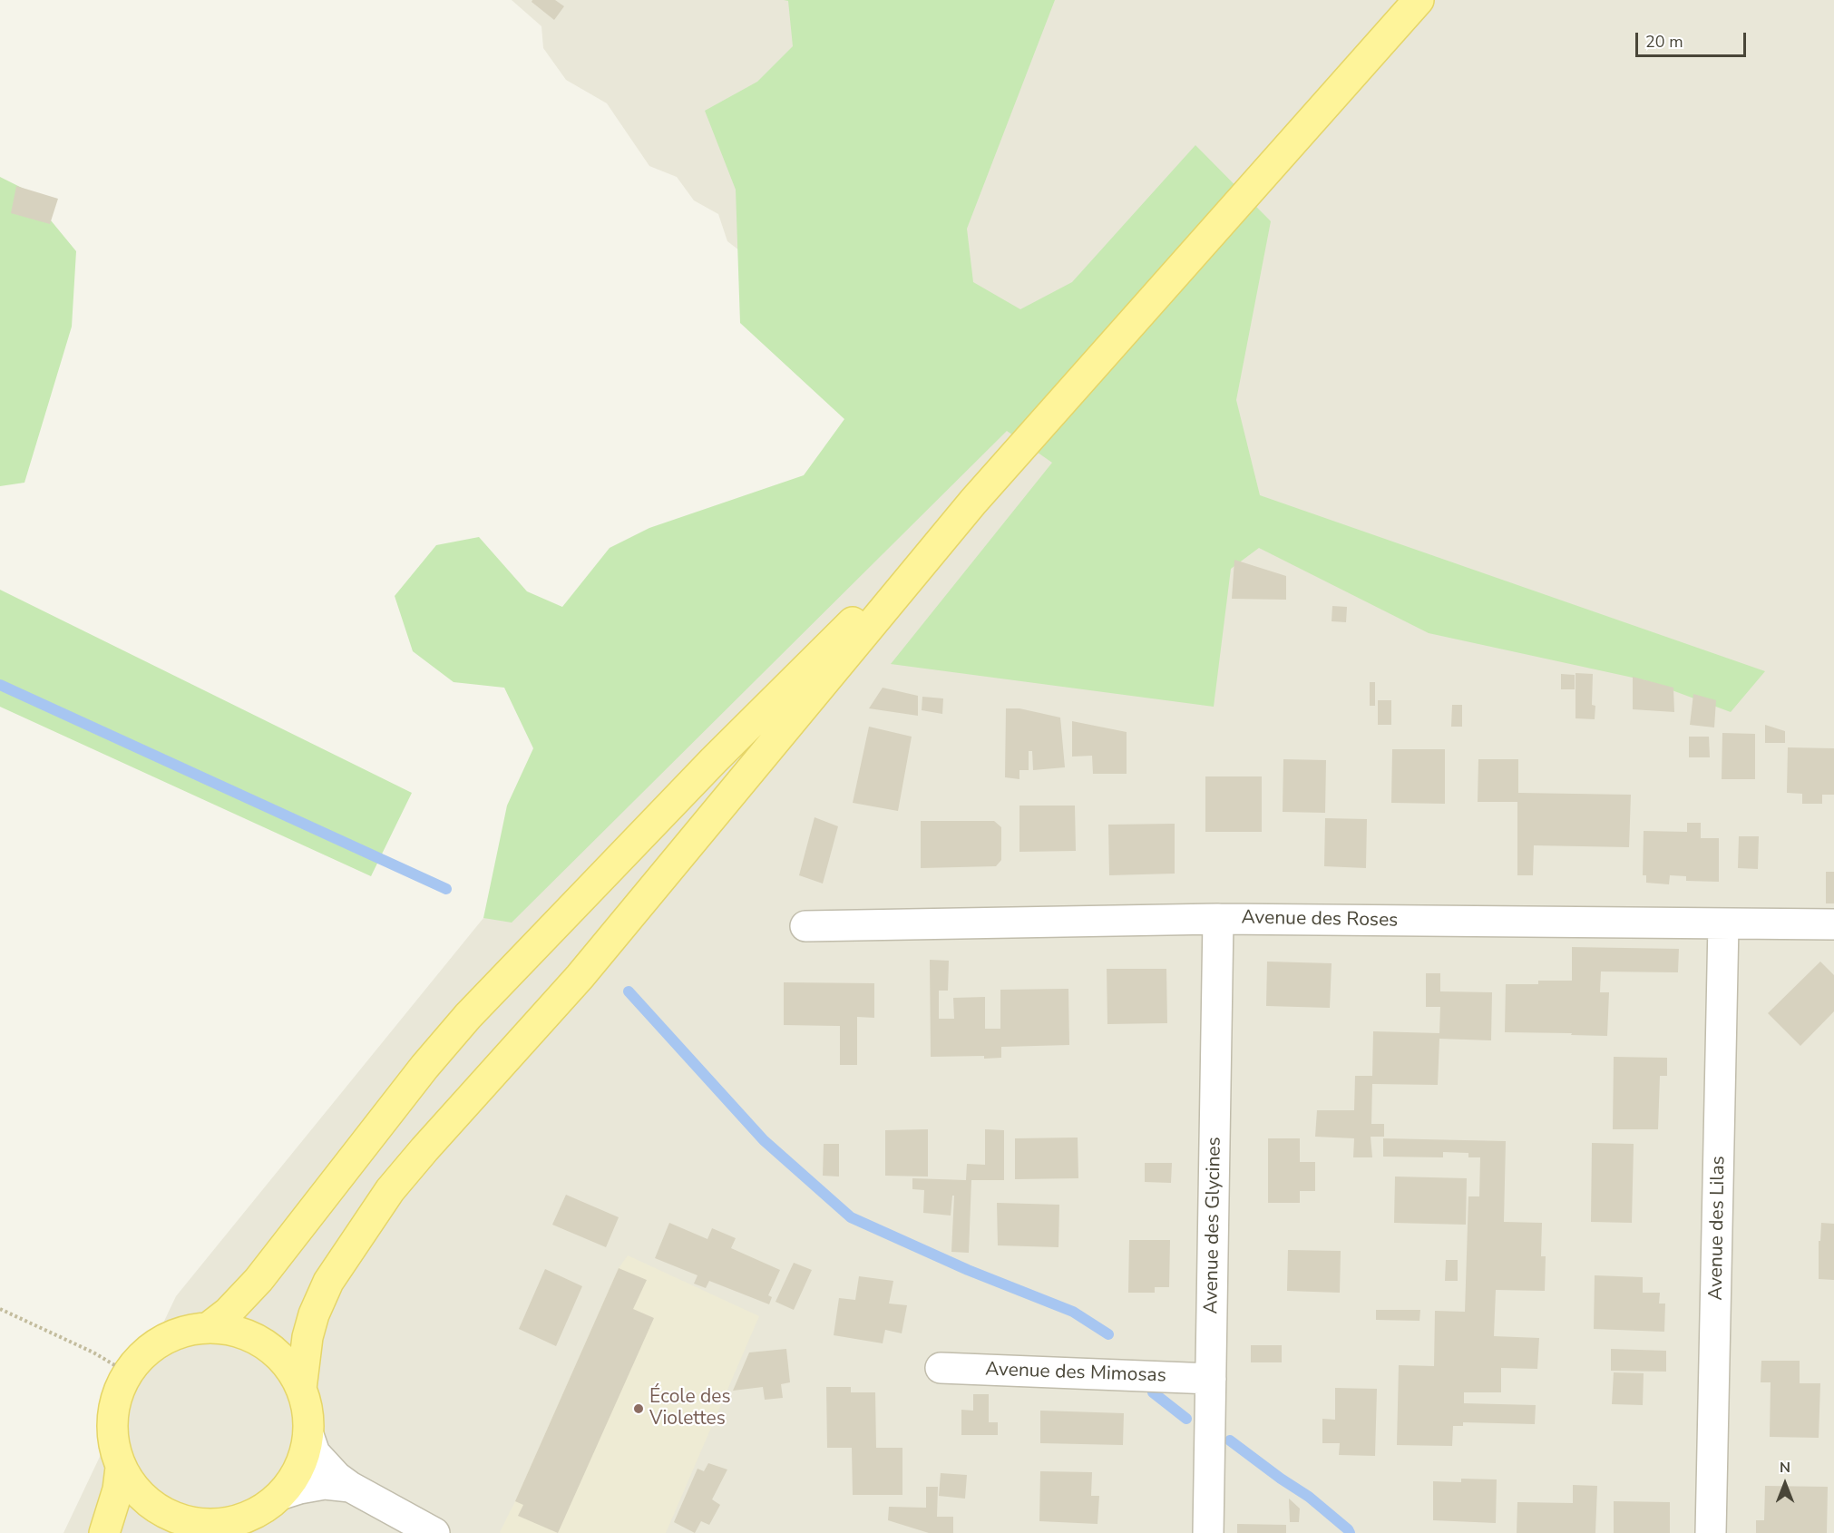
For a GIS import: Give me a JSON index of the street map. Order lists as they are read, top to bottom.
{
  "streets": {
    "street": [
      "Avenue des Roses",
      "Avenue des Glycines",
      "Avenue des Lilas",
      "Avenue des Mimosas"
    ]
  },
  "crossings": [
    ["Avenue des Roses", "Avenue des Glycines"],
    ["Avenue des Roses", "Avenue des Lilas"],
    ["Avenue des Glycines", "Avenue des Mimosas"]
  ],
  "places": ["École des Violettes"],
  "scale_bar": "20 m",
  "north": "top"
}
